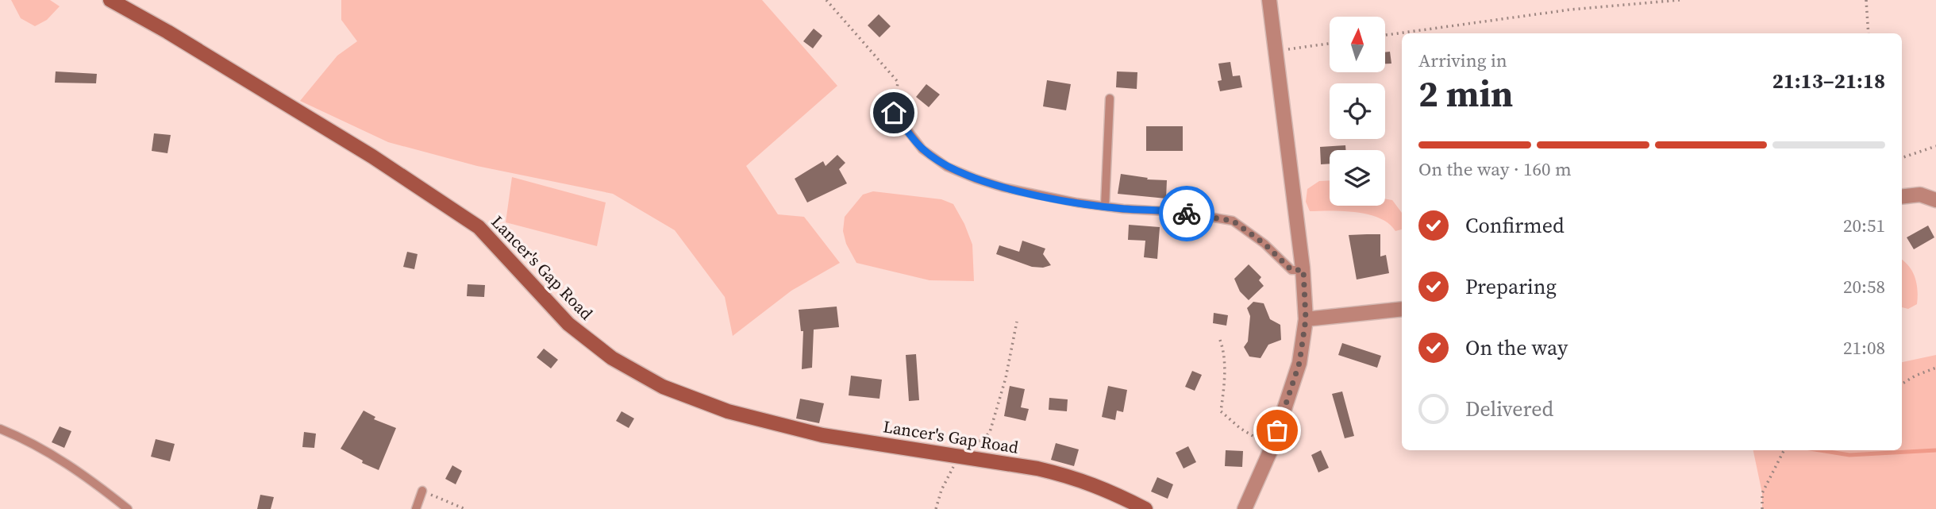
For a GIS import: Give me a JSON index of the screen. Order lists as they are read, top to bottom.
{
  "streets": {
    "main road": ["Lancer's Gap Road"]
  },
  "north": "top",
  "page": {
    "heading": ["2 min", "Arriving in", "21:13–21:18"],
    "bar": "On the way · 160 m",
    "list": [
      ["Confirmed", "20:51"],
      ["Preparing", "20:58"],
      ["On the way", "21:08"],
      "Delivered"
    ]
  }
}
